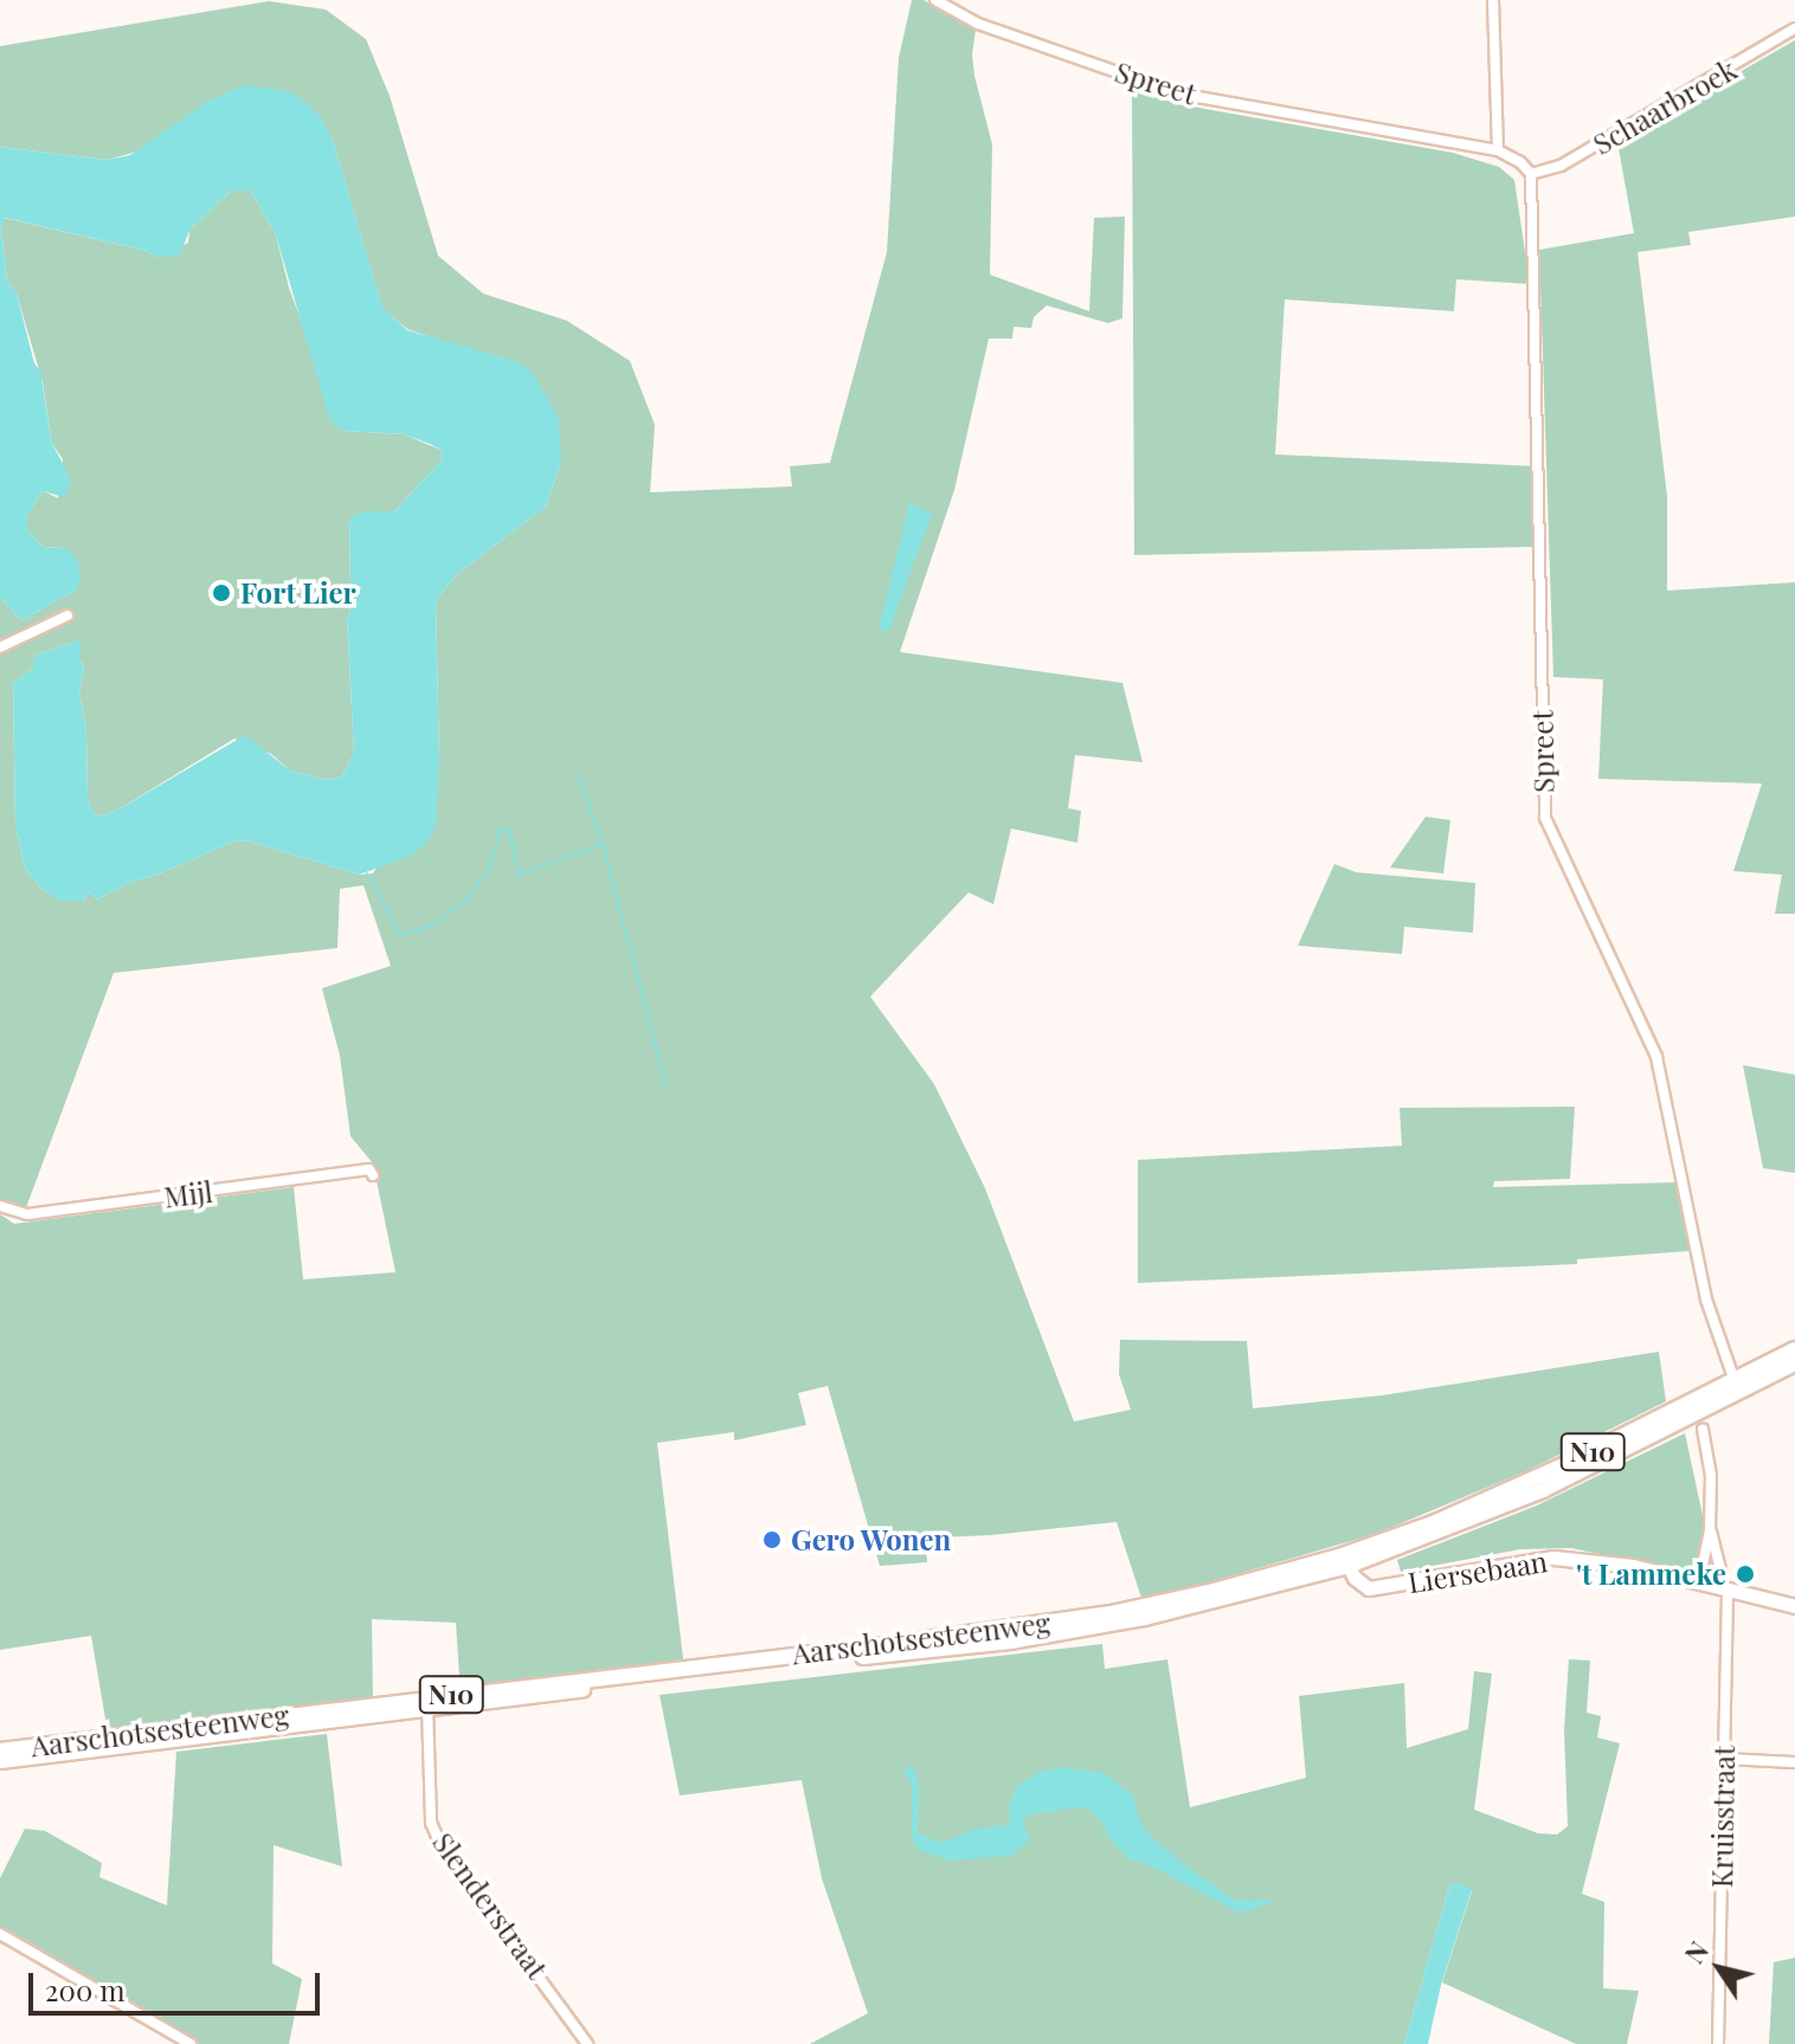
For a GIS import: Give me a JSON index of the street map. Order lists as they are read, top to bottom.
{
  "streets": {
    "main road": ["N10", "Aarschotsesteenweg"],
    "street": [
      "Spreet",
      "Schaarbroek",
      "Mijl",
      "Liersebaan",
      "Kruisstraat",
      "Slenderstraat"
    ]
  },
  "crossings": [
    ["Spreet", "Schaarbroek"],
    ["Spreet", "Aarschotsesteenweg"],
    ["Liersebaan", "Aarschotsesteenweg"],
    ["Liersebaan", "Kruisstraat"],
    ["Aarschotsesteenweg", "Slenderstraat"]
  ],
  "places": ["Fort Lier", "Gero Wonen", "'t Lammeke"],
  "scale_bar": "200 m",
  "north": "top left"
}
